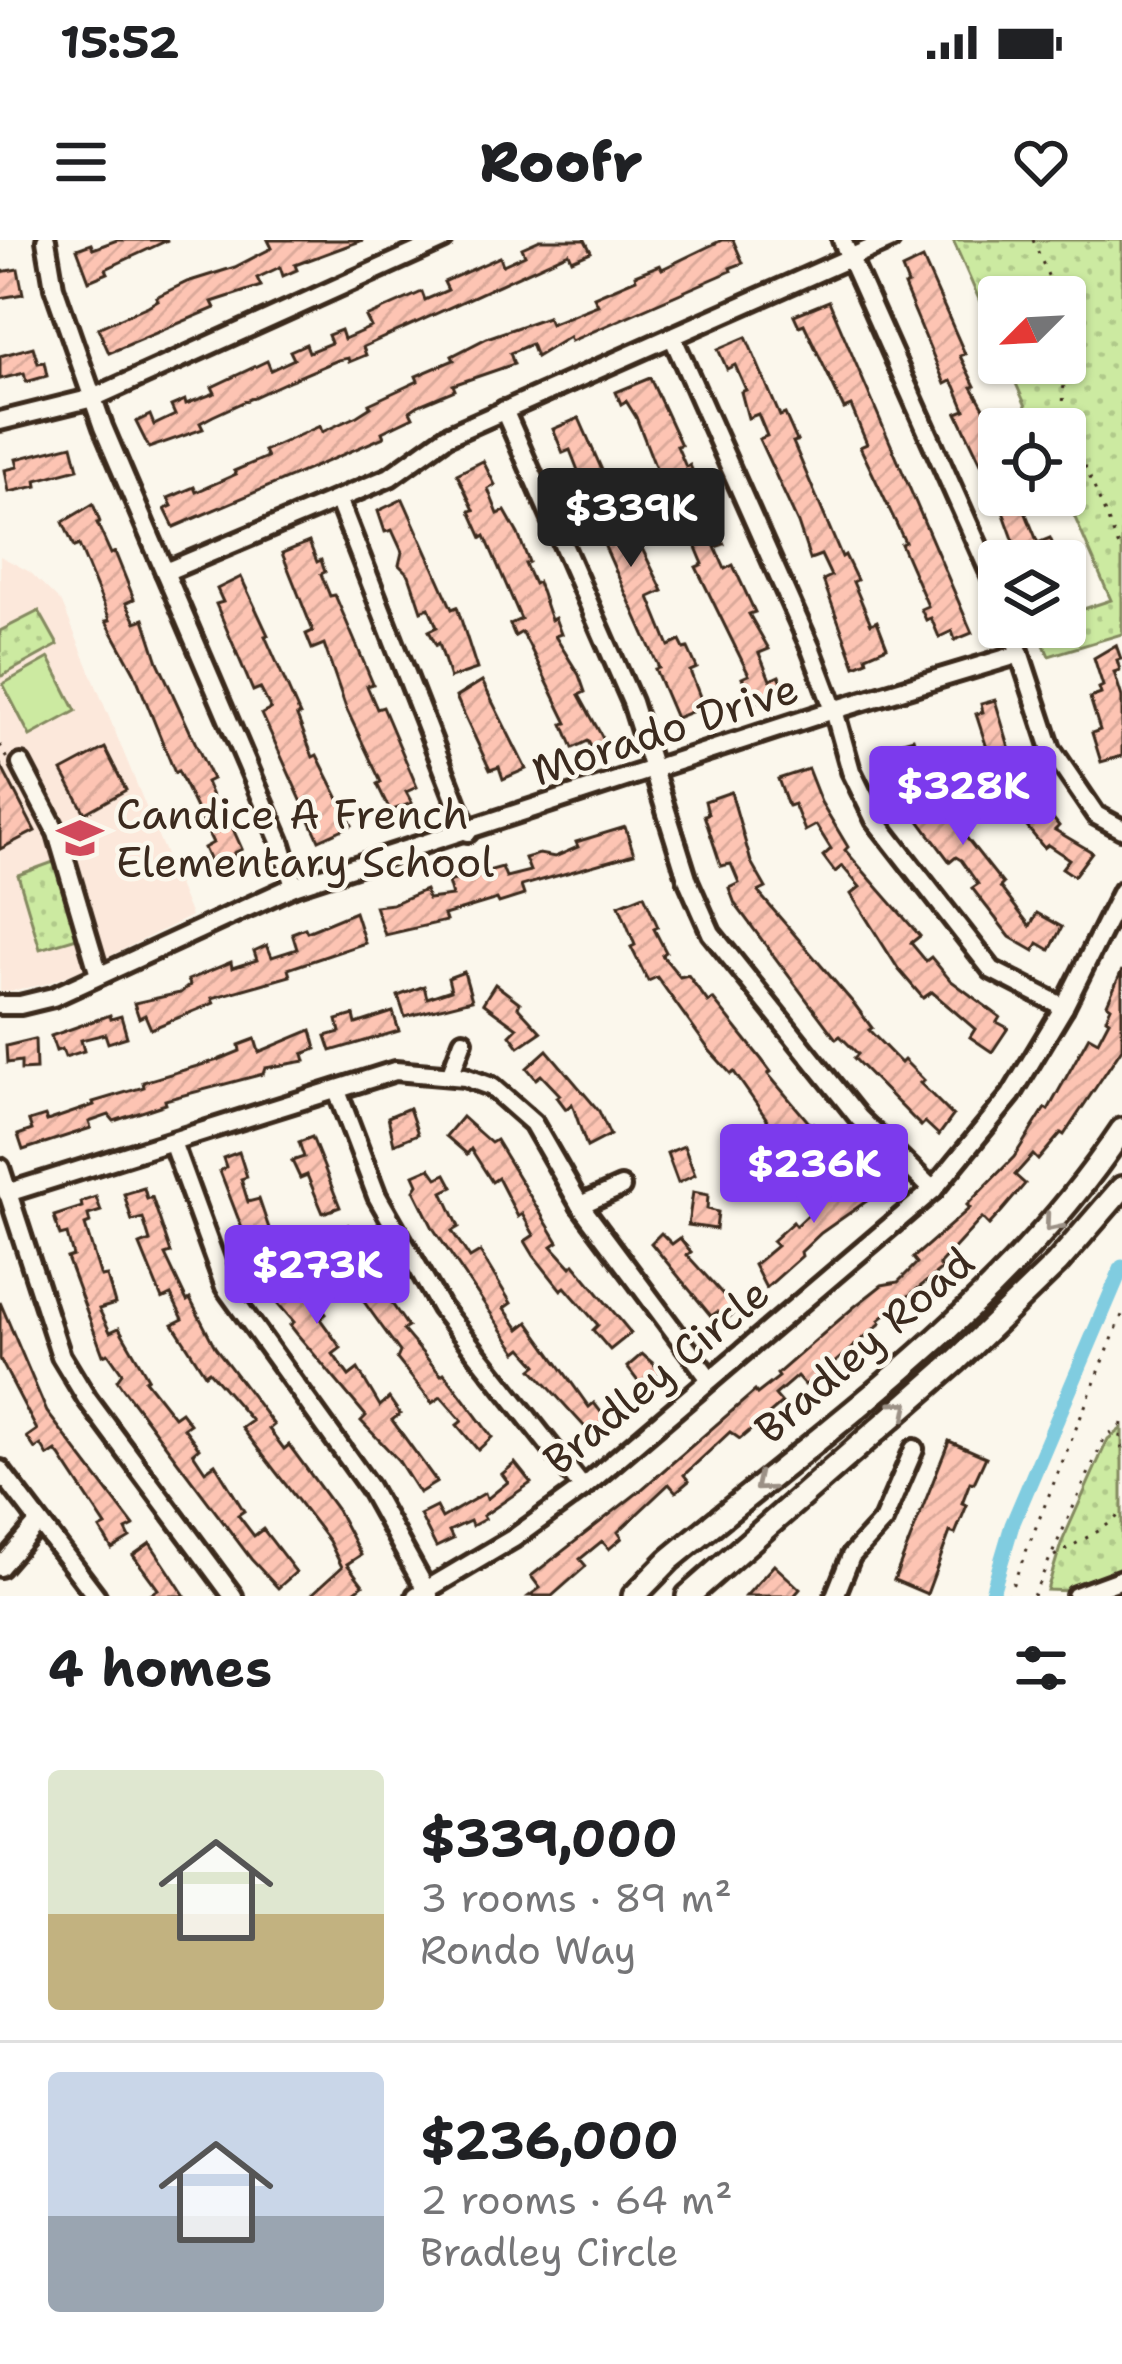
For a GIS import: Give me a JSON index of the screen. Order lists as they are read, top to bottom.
{
  "streets": {
    "main road": ["Bradley Road"],
    "street": ["Morado Drive", "Bradley Circle"]
  },
  "places": {
    "school or university": ["Candice A French Elementary School"]
  },
  "north": "bottom left",
  "page": {
    "status": "15:52",
    "header": "Roofr",
    "price": [
      "$339K",
      "$328K",
      "$236K",
      "$273K"
    ],
    "heading": "4 homes",
    "list": [
      {
        "name": "$339,000",
        "note": "3 rooms · 89 m² · Rondo Way"
      },
      {
        "name": "$236,000",
        "note": "2 rooms · 64 m² · Bradley Circle"
      }
    ]
  }
}
